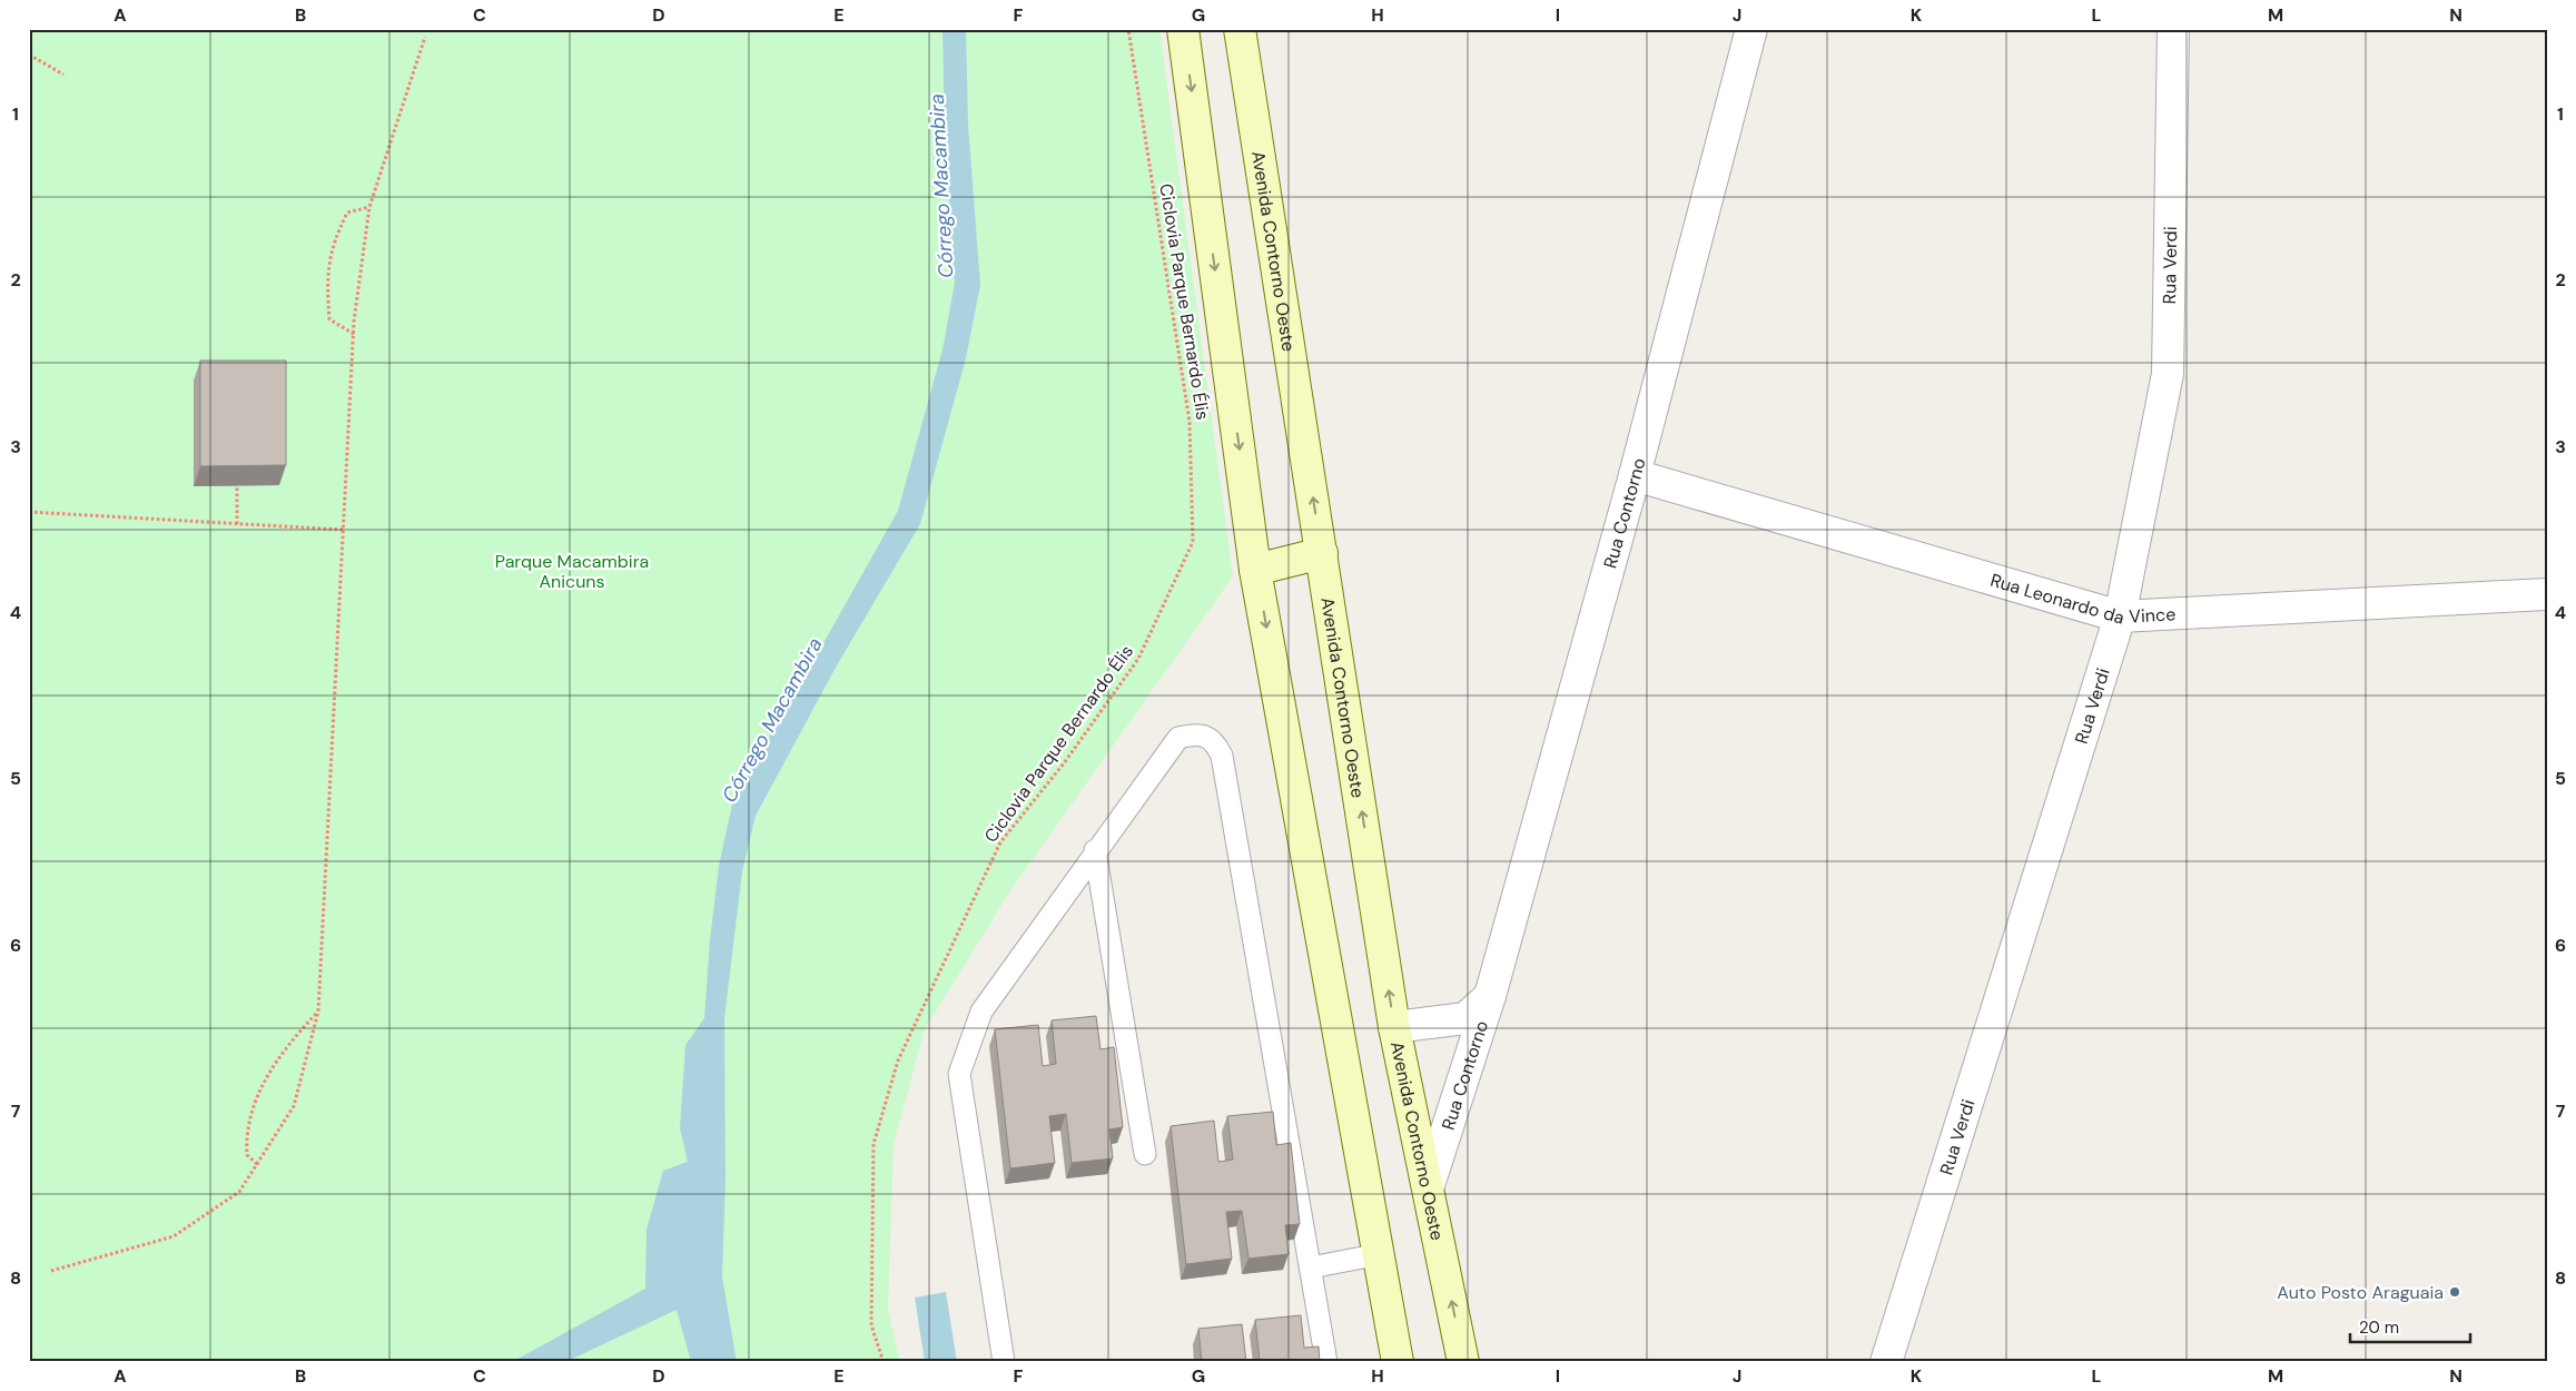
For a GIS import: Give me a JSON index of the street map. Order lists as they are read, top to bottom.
{
  "streets": {
    "main road": ["Avenida Contorno Oeste"],
    "street": ["Rua Verdi", "Rua Contorno", "Rua Leonardo da Vince"],
    "path": ["Ciclovia Parque Bernardo Élis"]
  },
  "crossings": [
    ["Avenida Contorno Oeste", "Rua Contorno"],
    ["Rua Verdi", "Rua Leonardo da Vince"],
    ["Rua Contorno", "Rua Leonardo da Vince"]
  ],
  "water": ["Córrego Macambira"],
  "parks": ["Parque Macambira Anicuns"],
  "places": ["Auto Posto Araguaia"],
  "scale_bar": "20 m",
  "grid": {
    "columns": [
      "A",
      "B",
      "C",
      "D",
      "E",
      "F",
      "G",
      "H",
      "I",
      "J",
      "K",
      "L",
      "M",
      "N"
    ],
    "rows": [
      "1",
      "2",
      "3",
      "4",
      "5",
      "6",
      "7",
      "8"
    ]
  }
}
